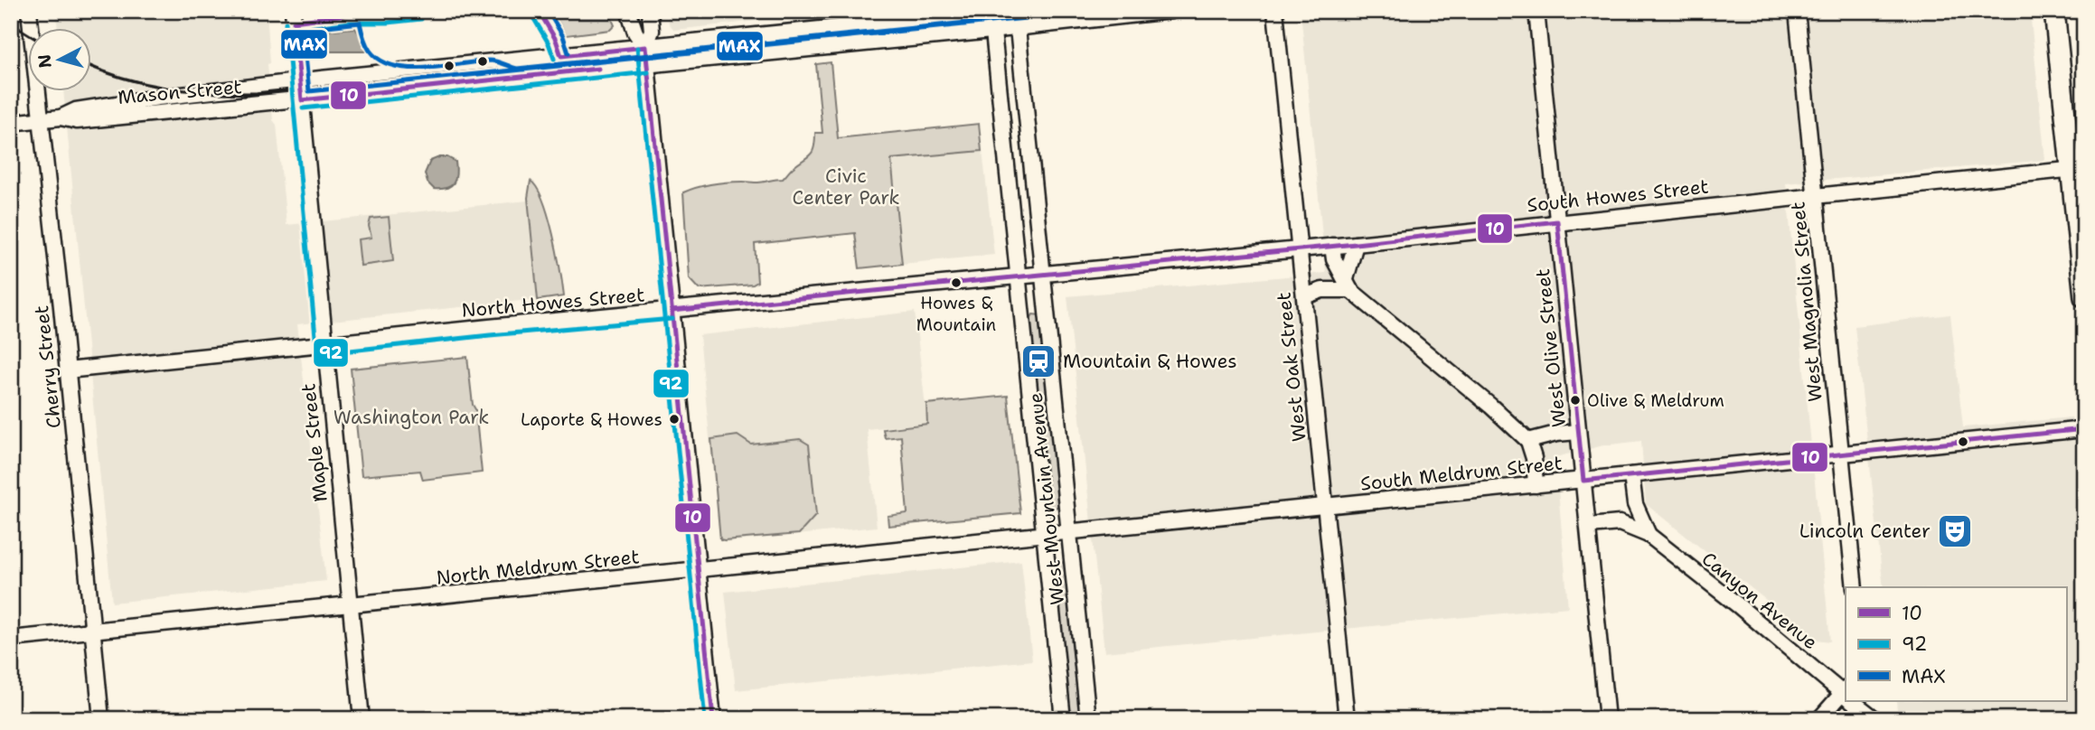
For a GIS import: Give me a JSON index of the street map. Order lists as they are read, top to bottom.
{
  "streets": {
    "street": [
      "Mason Street",
      "South Howes Street",
      "West Magnolia Street",
      "North Howes Street",
      "West Olive Street",
      "Cherry Street",
      "West Oak Street",
      "Maple Street",
      "South Meldrum Street",
      "West Mountain Avenue",
      "North Meldrum Street",
      "Canyon Avenue"
    ]
  },
  "crossings": [
    ["Mason Street", "Cherry Street"],
    ["Mason Street", "Maple Street"],
    ["Mason Street", "West Mountain Avenue"],
    ["South Howes Street", "West Magnolia Street"],
    ["South Howes Street", "North Howes Street"],
    ["South Howes Street", "West Olive Street"],
    ["South Howes Street", "West Oak Street"],
    ["South Howes Street", "West Mountain Avenue"],
    ["West Magnolia Street", "South Meldrum Street"],
    ["North Howes Street", "Cherry Street"],
    ["North Howes Street", "Maple Street"],
    ["North Howes Street", "West Mountain Avenue"],
    ["West Olive Street", "South Meldrum Street"],
    ["West Olive Street", "Canyon Avenue"],
    ["Cherry Street", "North Meldrum Street"],
    ["West Oak Street", "South Meldrum Street"],
    ["Maple Street", "North Meldrum Street"],
    ["South Meldrum Street", "West Mountain Avenue"],
    ["South Meldrum Street", "North Meldrum Street"],
    ["South Meldrum Street", "Canyon Avenue"],
    ["West Mountain Avenue", "North Meldrum Street"]
  ],
  "parks": ["Civic Center Park", "Washington Park"],
  "places": {
    "other": ["Howes & Mountain", "Olive & Meldrum", "Laporte & Howes"],
    "station": ["Mountain & Howes"],
    "theatre": ["Lincoln Center"]
  },
  "lines": ["transit line 10", "transit line MAX", "transit line 92"],
  "legend": ["10", "92", "MAX"],
  "north": "left"
}
